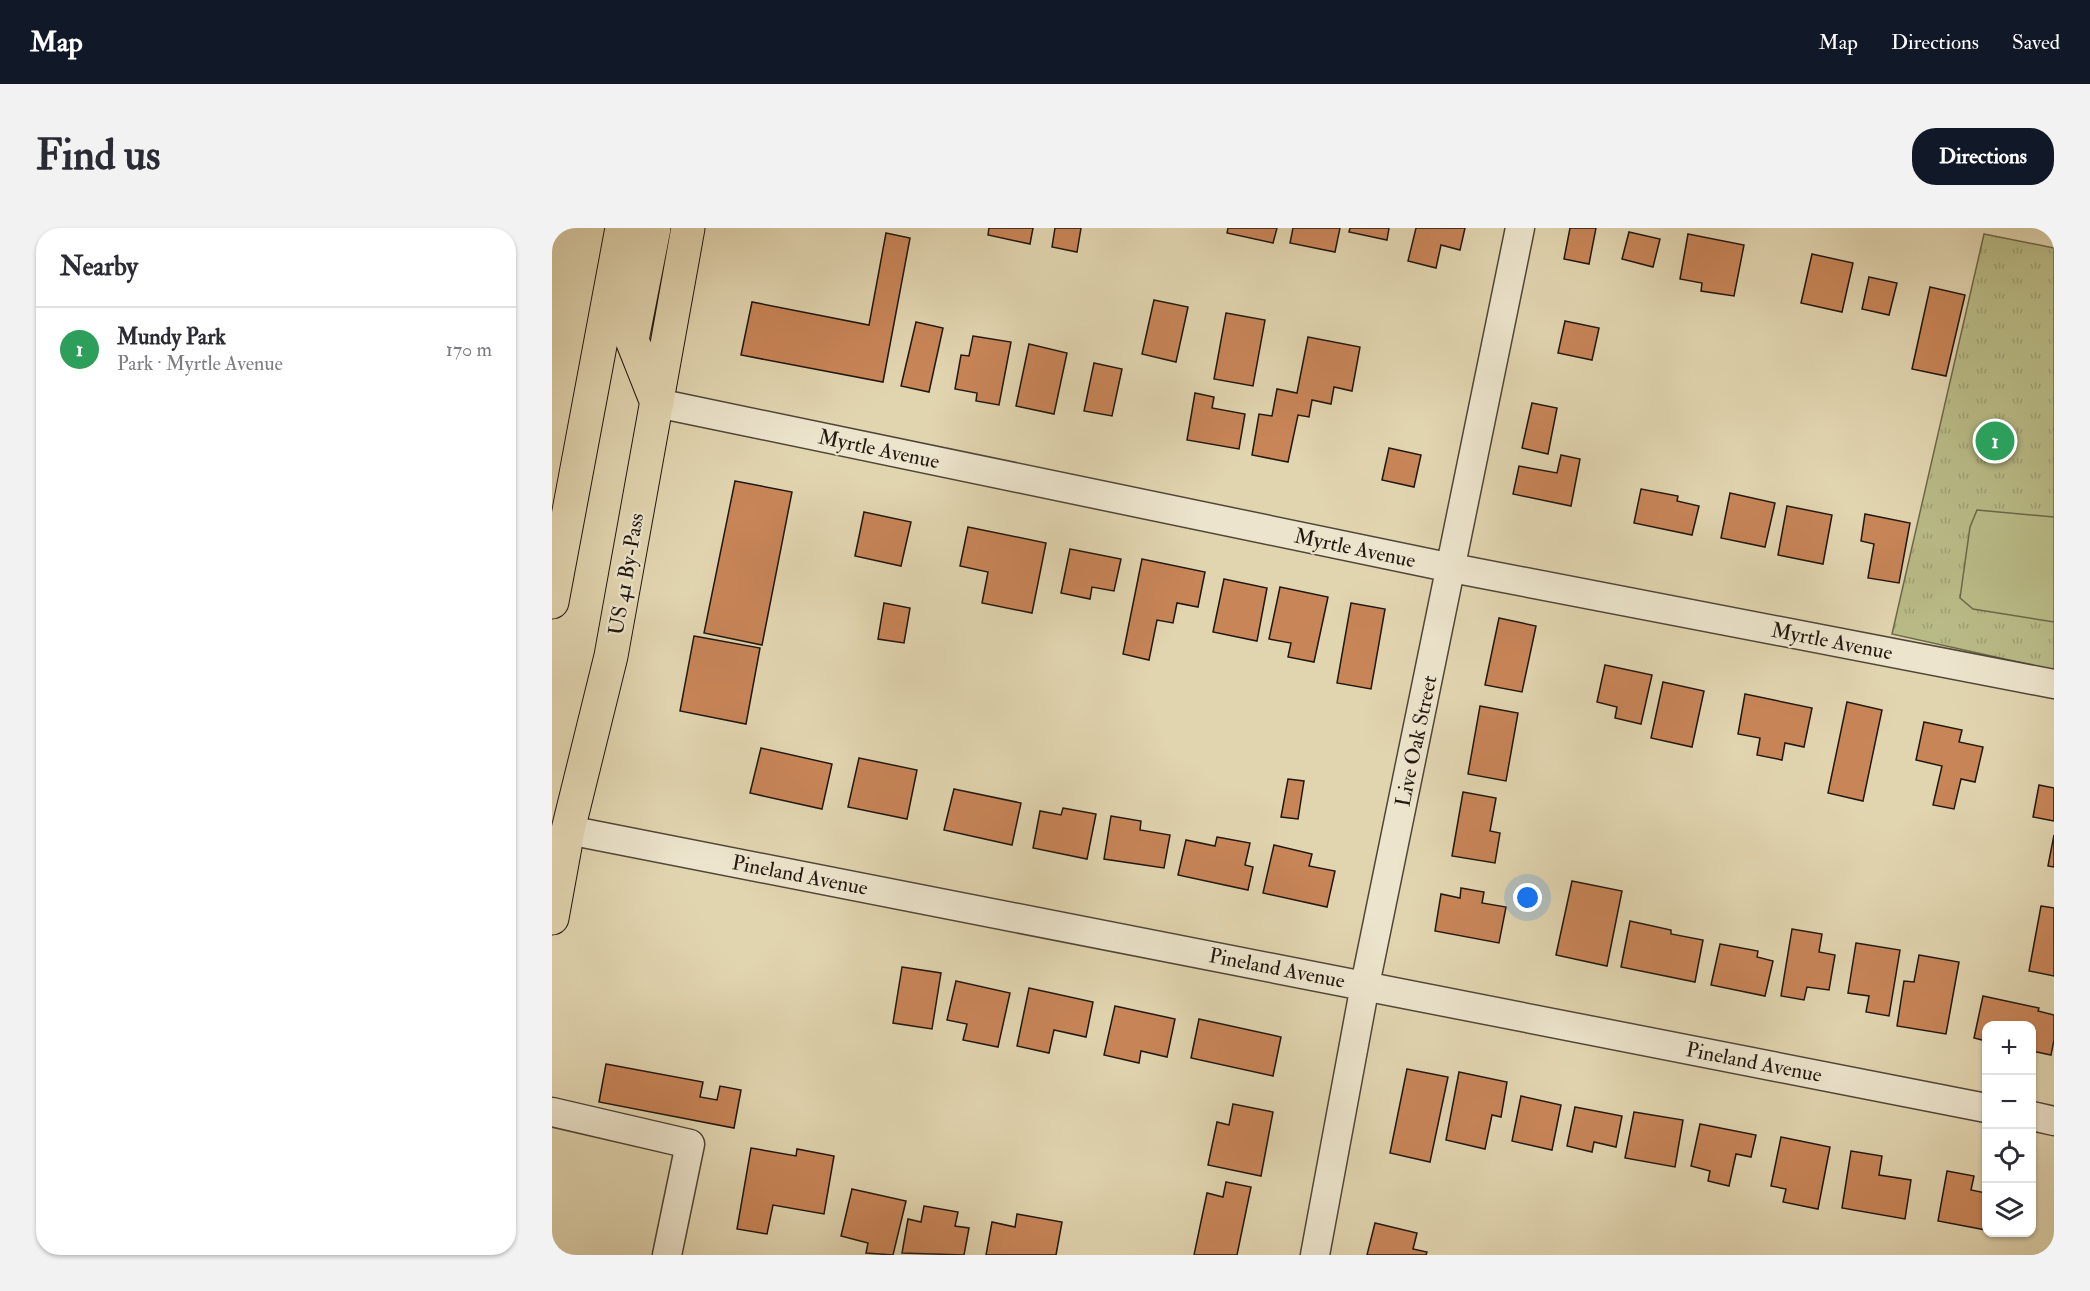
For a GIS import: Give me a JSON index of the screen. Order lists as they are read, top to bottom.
{
  "streets": {
    "main road": ["US 41 By-Pass"],
    "street": ["Myrtle Avenue", "Live Oak Street", "Pineland Avenue"]
  },
  "crossings": [
    ["Myrtle Avenue", "US 41 By-Pass"],
    ["Myrtle Avenue", "Live Oak Street"],
    ["US 41 By-Pass", "Pineland Avenue"],
    ["Live Oak Street", "Pineland Avenue"]
  ],
  "page": {
    "header": "Map",
    "nav": ["Map", "Directions", "Saved"],
    "buttons": "Directions",
    "title": "Find us",
    "heading": "Nearby",
    "list": [
      {
        "mark": "1",
        "name": "Mundy Park",
        "note": "Park · Myrtle Avenue",
        "value": "170 m"
      }
    ],
    "pins": "1",
    "map_buttons": ["+", "−"]
  }
}
